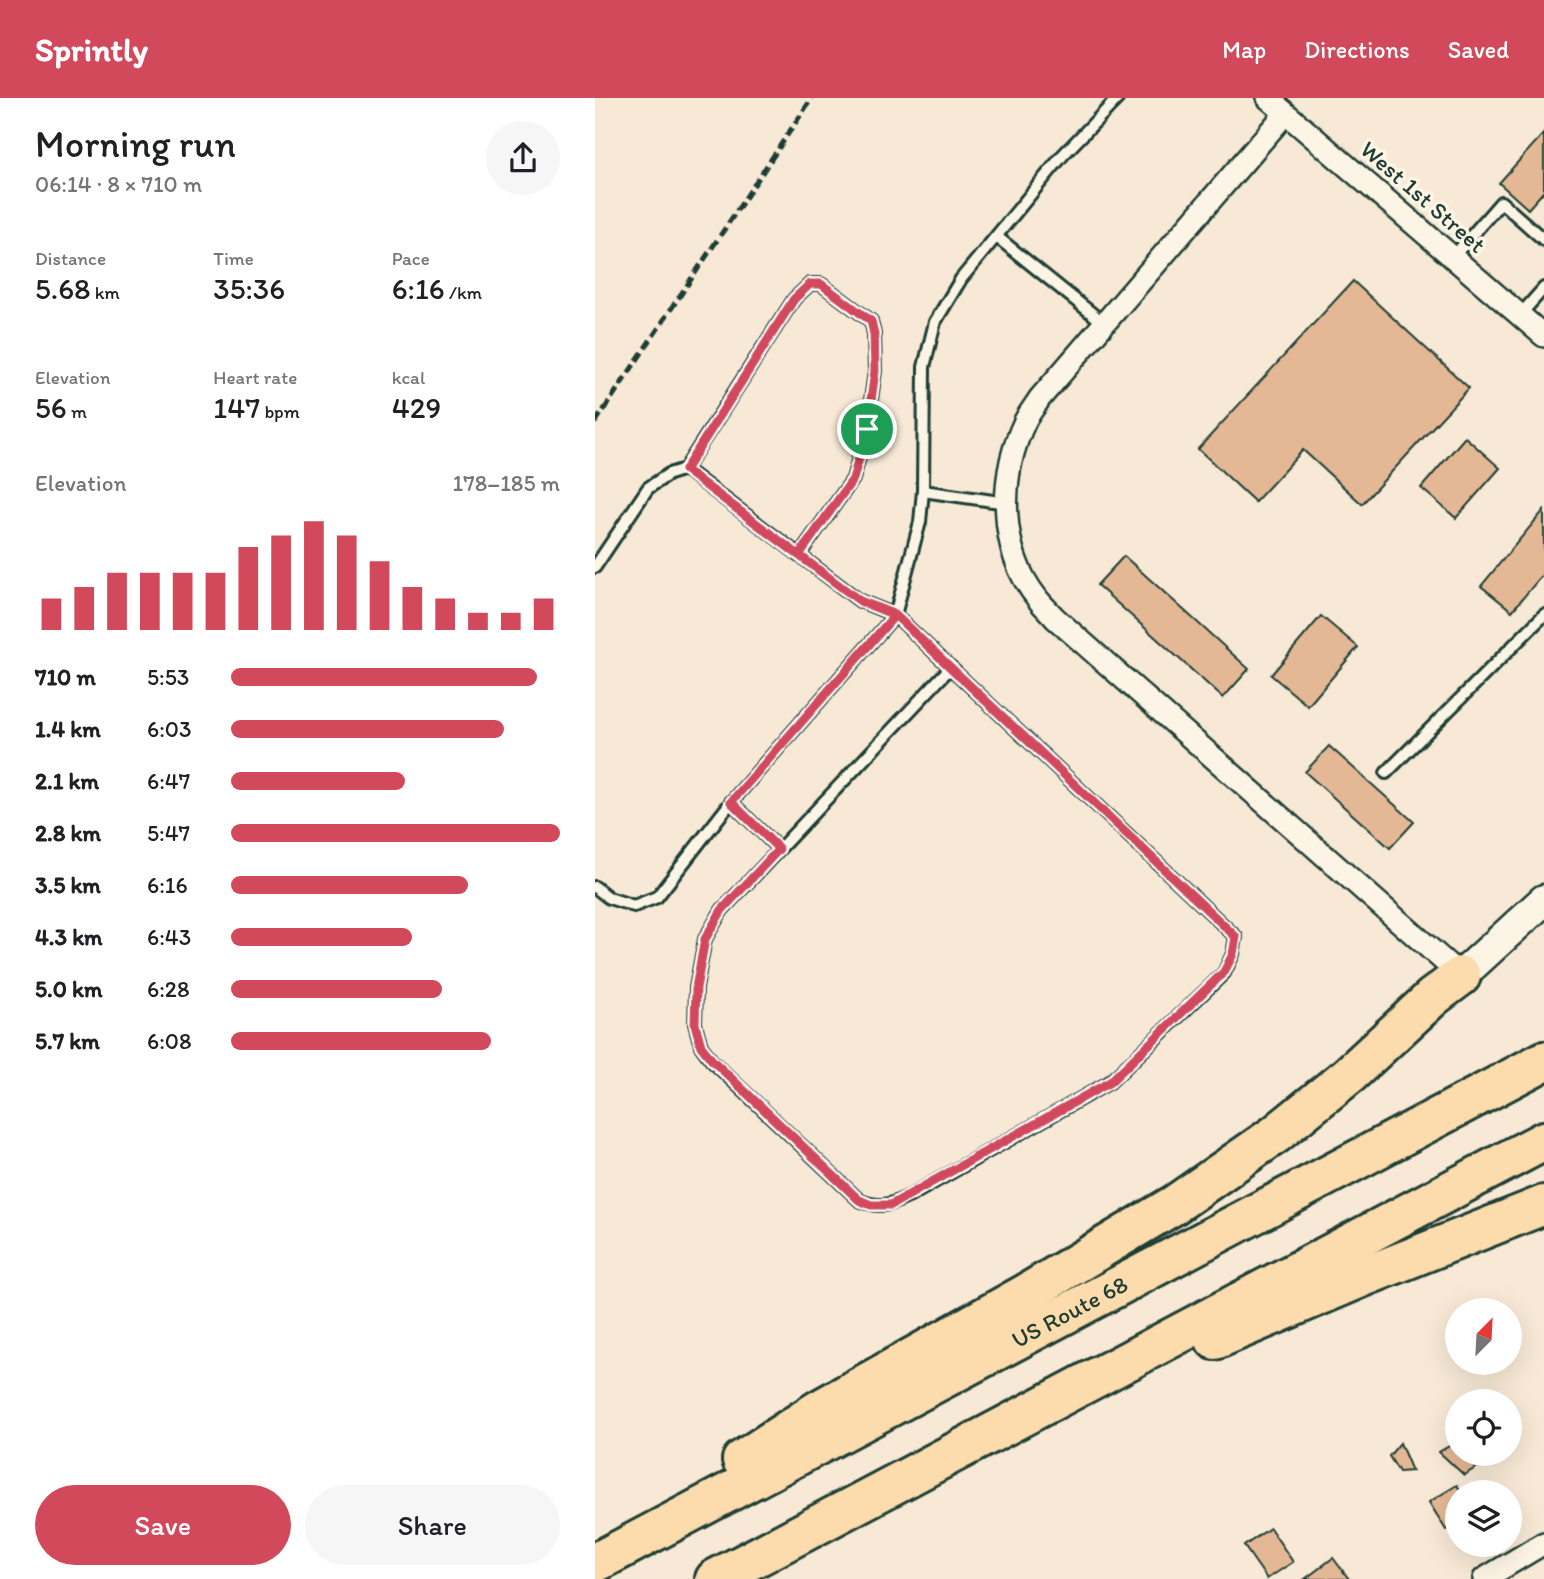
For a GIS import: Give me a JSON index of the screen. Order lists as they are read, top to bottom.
{
  "streets": {
    "highway": ["US Route 68"],
    "street": ["West 1st Street"]
  },
  "north": "top right",
  "page": {
    "header": "Sprintly",
    "nav": ["Map", "Directions", "Saved"],
    "heading": ["Morning run", "06:14 · 8 × 710 m"],
    "stats": [
      ["Distance", "5.68 km"],
      ["Time", "35:36"],
      ["Pace", "6:16 /km"],
      ["Elevation", "56 m"],
      ["Heart rate", "147 bpm"],
      ["kcal", "429"]
    ],
    "chart": ["Elevation", "178–185 m"],
    "list": [
      {
        "name": "710 m",
        "note": "5:53"
      },
      {
        "name": "1.4 km",
        "note": "6:03"
      },
      {
        "name": "2.1 km",
        "note": "6:47"
      },
      {
        "name": "2.8 km",
        "note": "5:47"
      },
      {
        "name": "3.5 km",
        "note": "6:16"
      },
      {
        "name": "4.3 km",
        "note": "6:43"
      },
      {
        "name": "5.0 km",
        "note": "6:28"
      },
      {
        "name": "5.7 km",
        "note": "6:08"
      }
    ],
    "buttons": ["Save", "Share"]
  }
}
